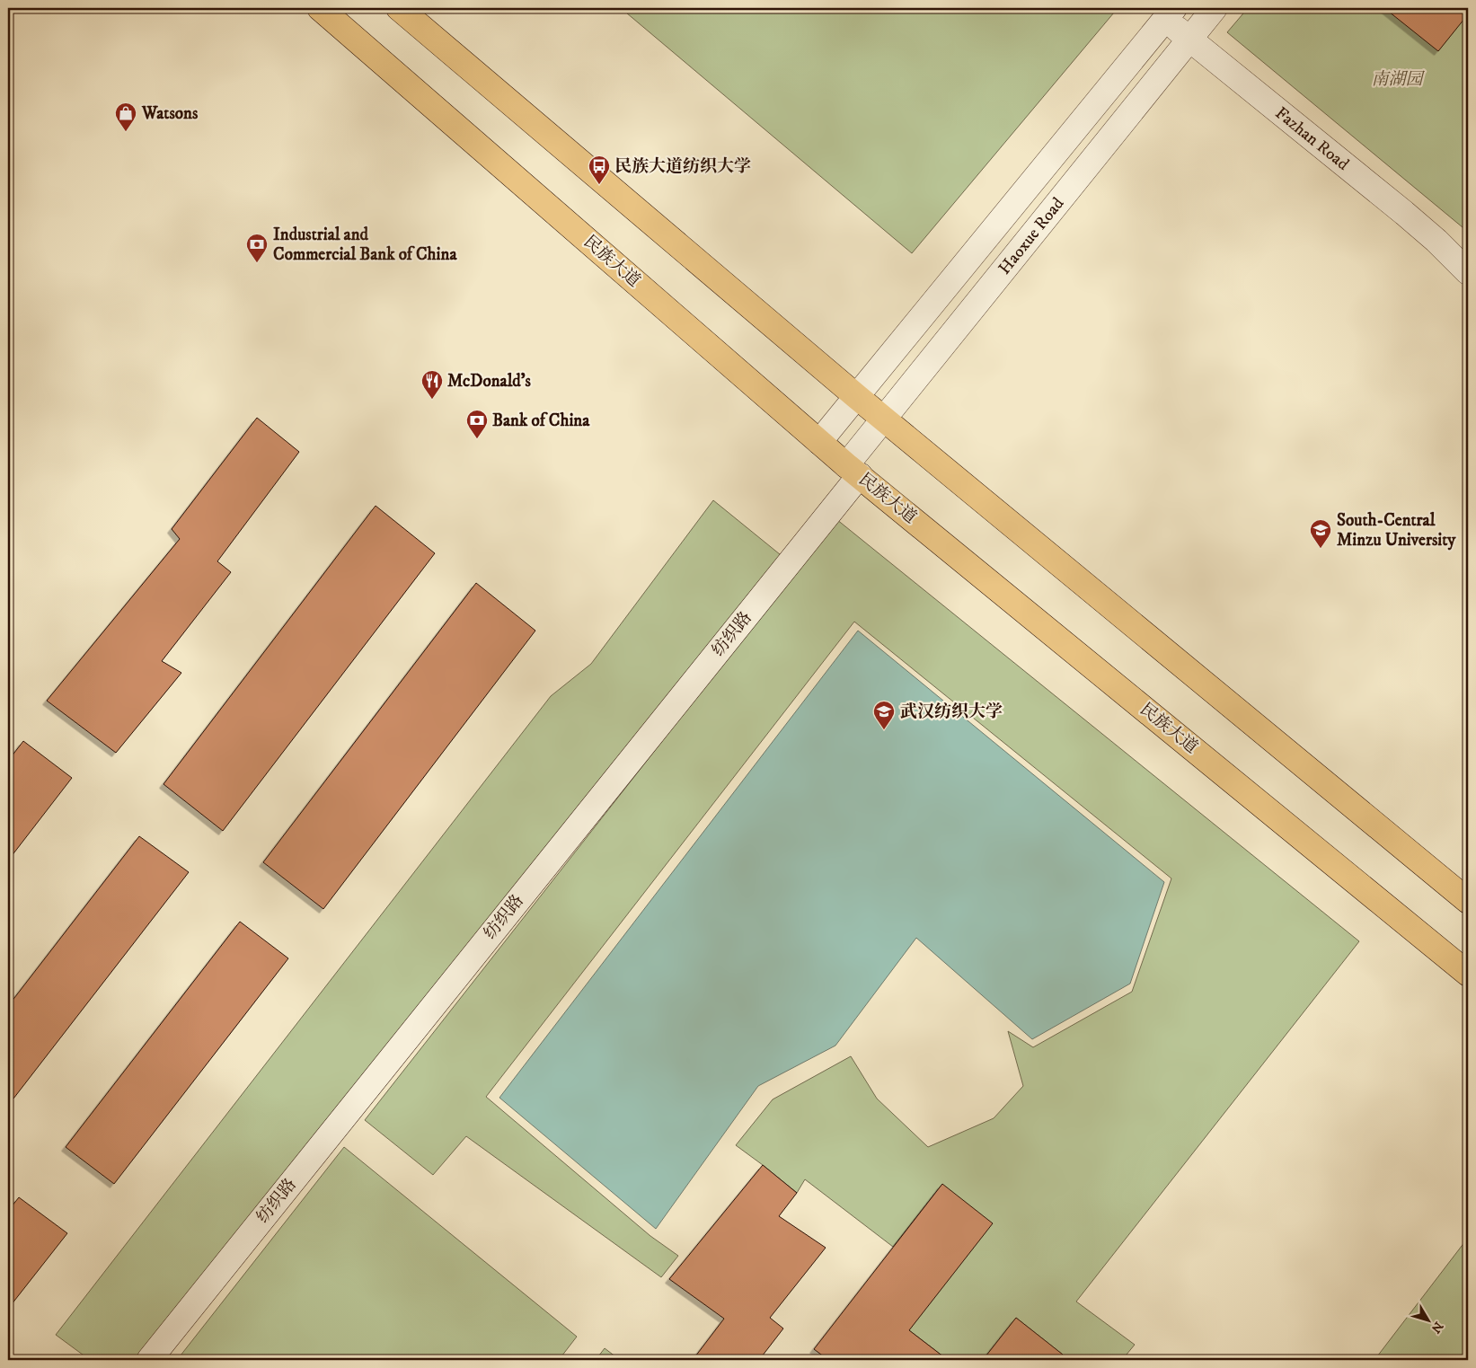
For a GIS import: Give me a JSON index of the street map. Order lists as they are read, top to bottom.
{
  "streets": {
    "main road": ["民族大道"],
    "street": ["Fazhan Road", "Haoxue Road", "纺织路"]
  },
  "crossings": [
    ["Fazhan Road", "Haoxue Road"],
    ["Haoxue Road", "民族大道"],
    ["Haoxue Road", "纺织路"],
    ["民族大道", "纺织路"]
  ],
  "parks": ["南湖园"],
  "places": {
    "shop": ["Watsons"],
    "bus stop": ["民族大道纺织大学"],
    "bank": ["Industrial and Commercial Bank of China", "Bank of China"],
    "restaurant": ["McDonald's"],
    "school or university": ["South-Central Minzu University", "武汉纺织大学"]
  },
  "north": "bottom right"
}
